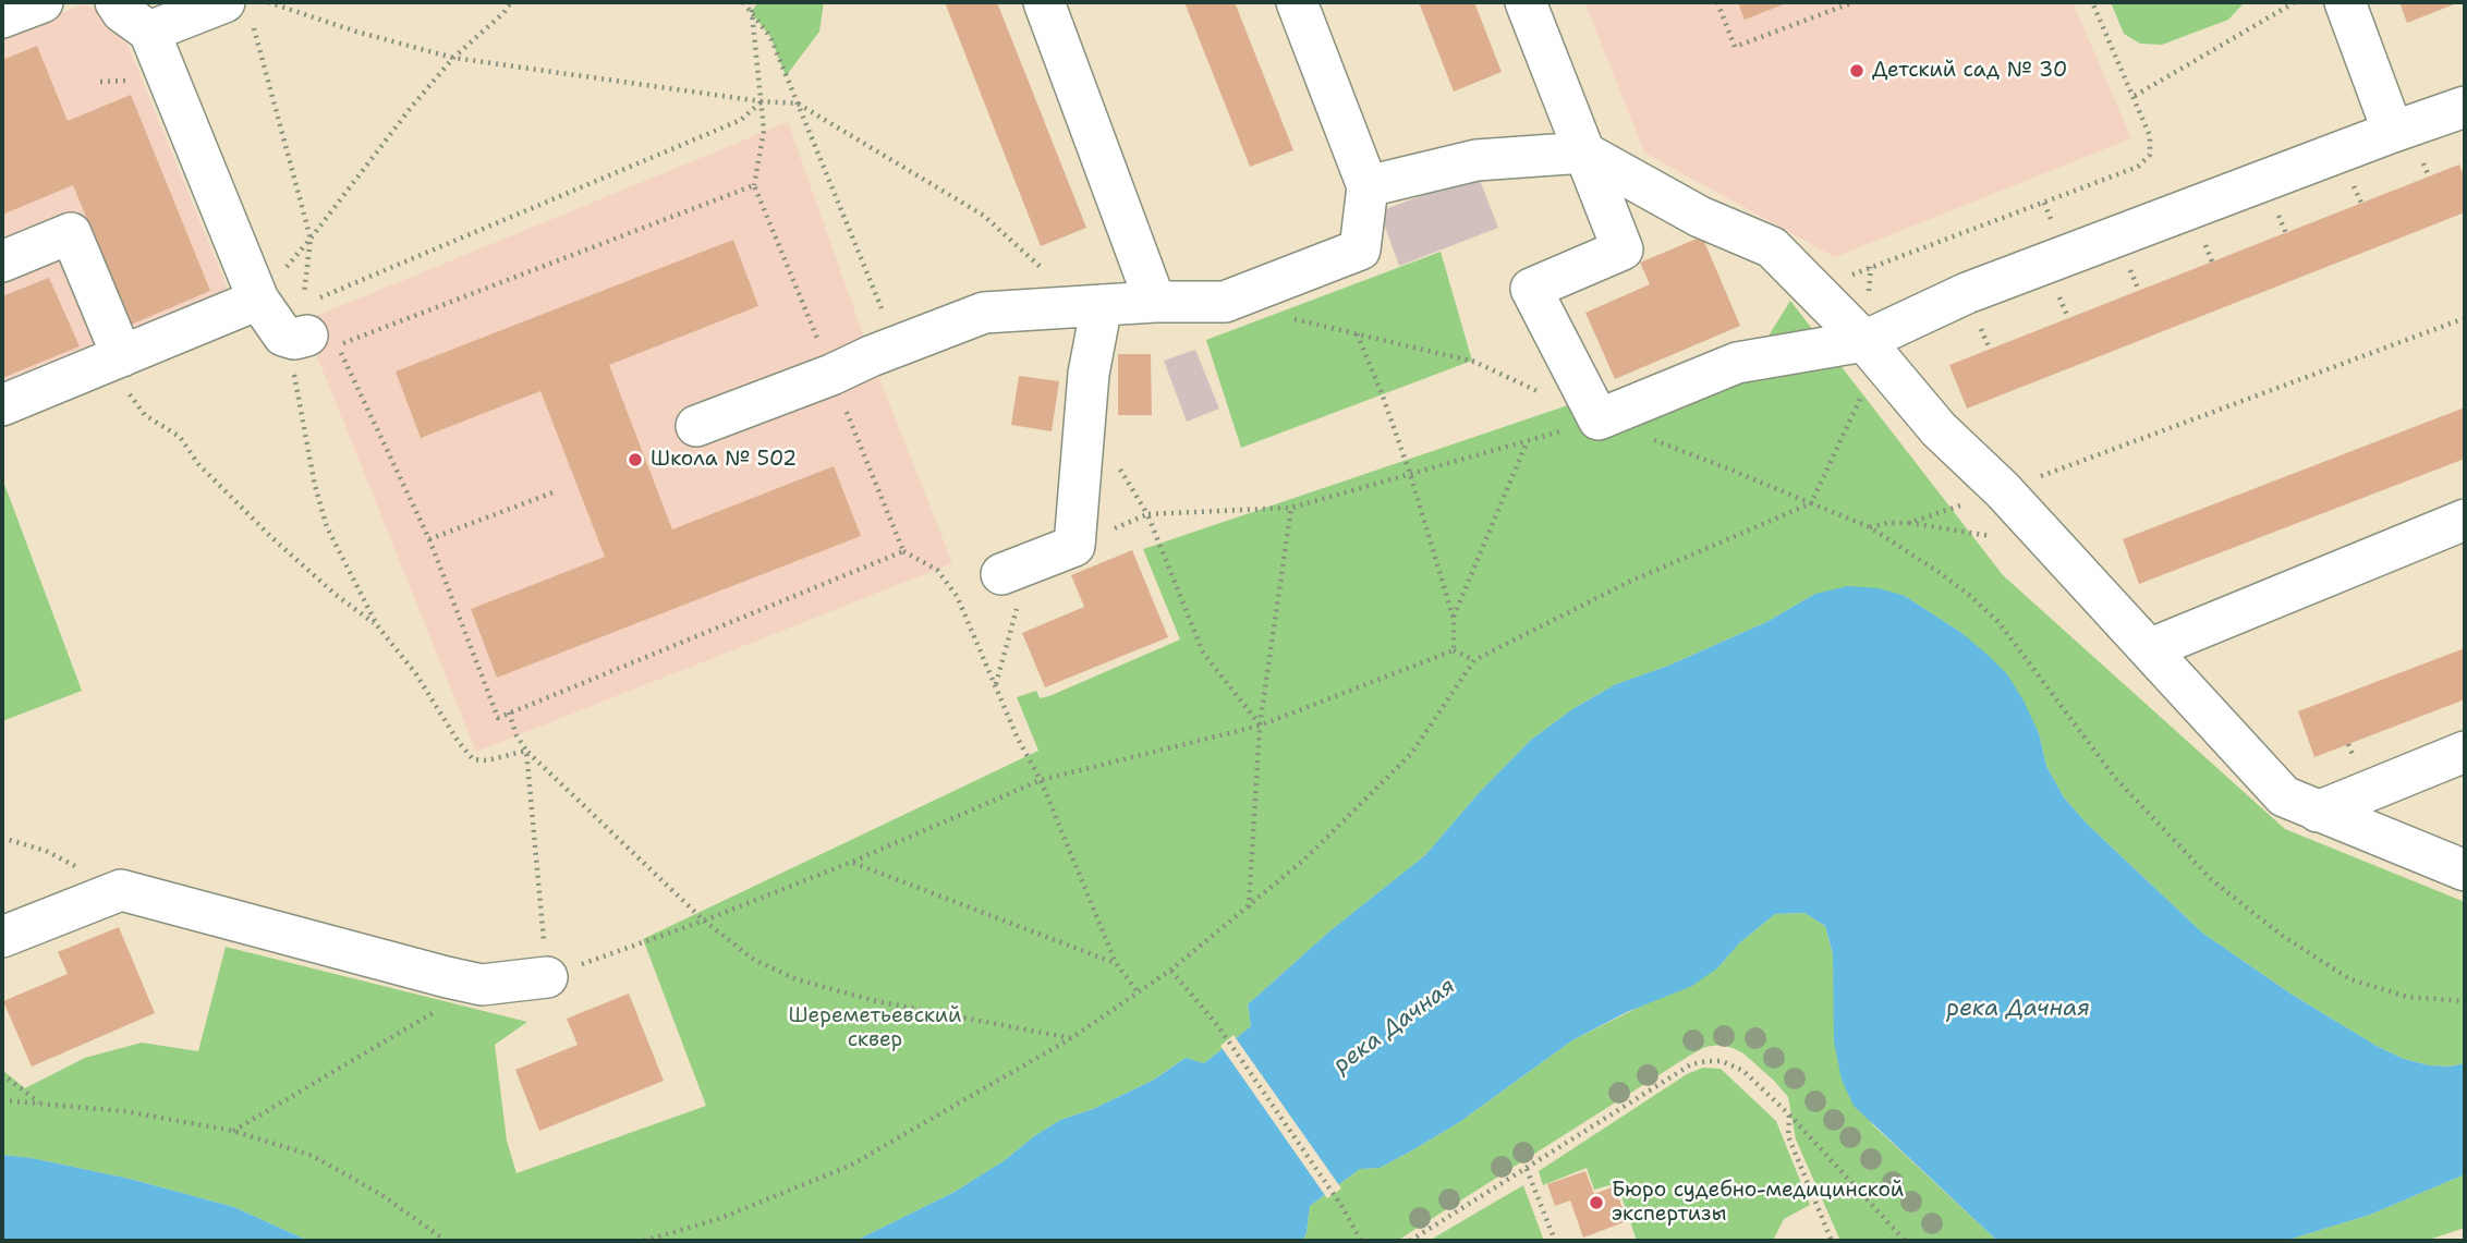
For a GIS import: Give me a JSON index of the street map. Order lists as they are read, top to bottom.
{
  "water": ["река Дачная"],
  "parks": ["Шереметьевский сквер"],
  "places": ["Детский сад № 30", "Школа № 502", "Бюро судебно-медицинской экспертизы"]
}
